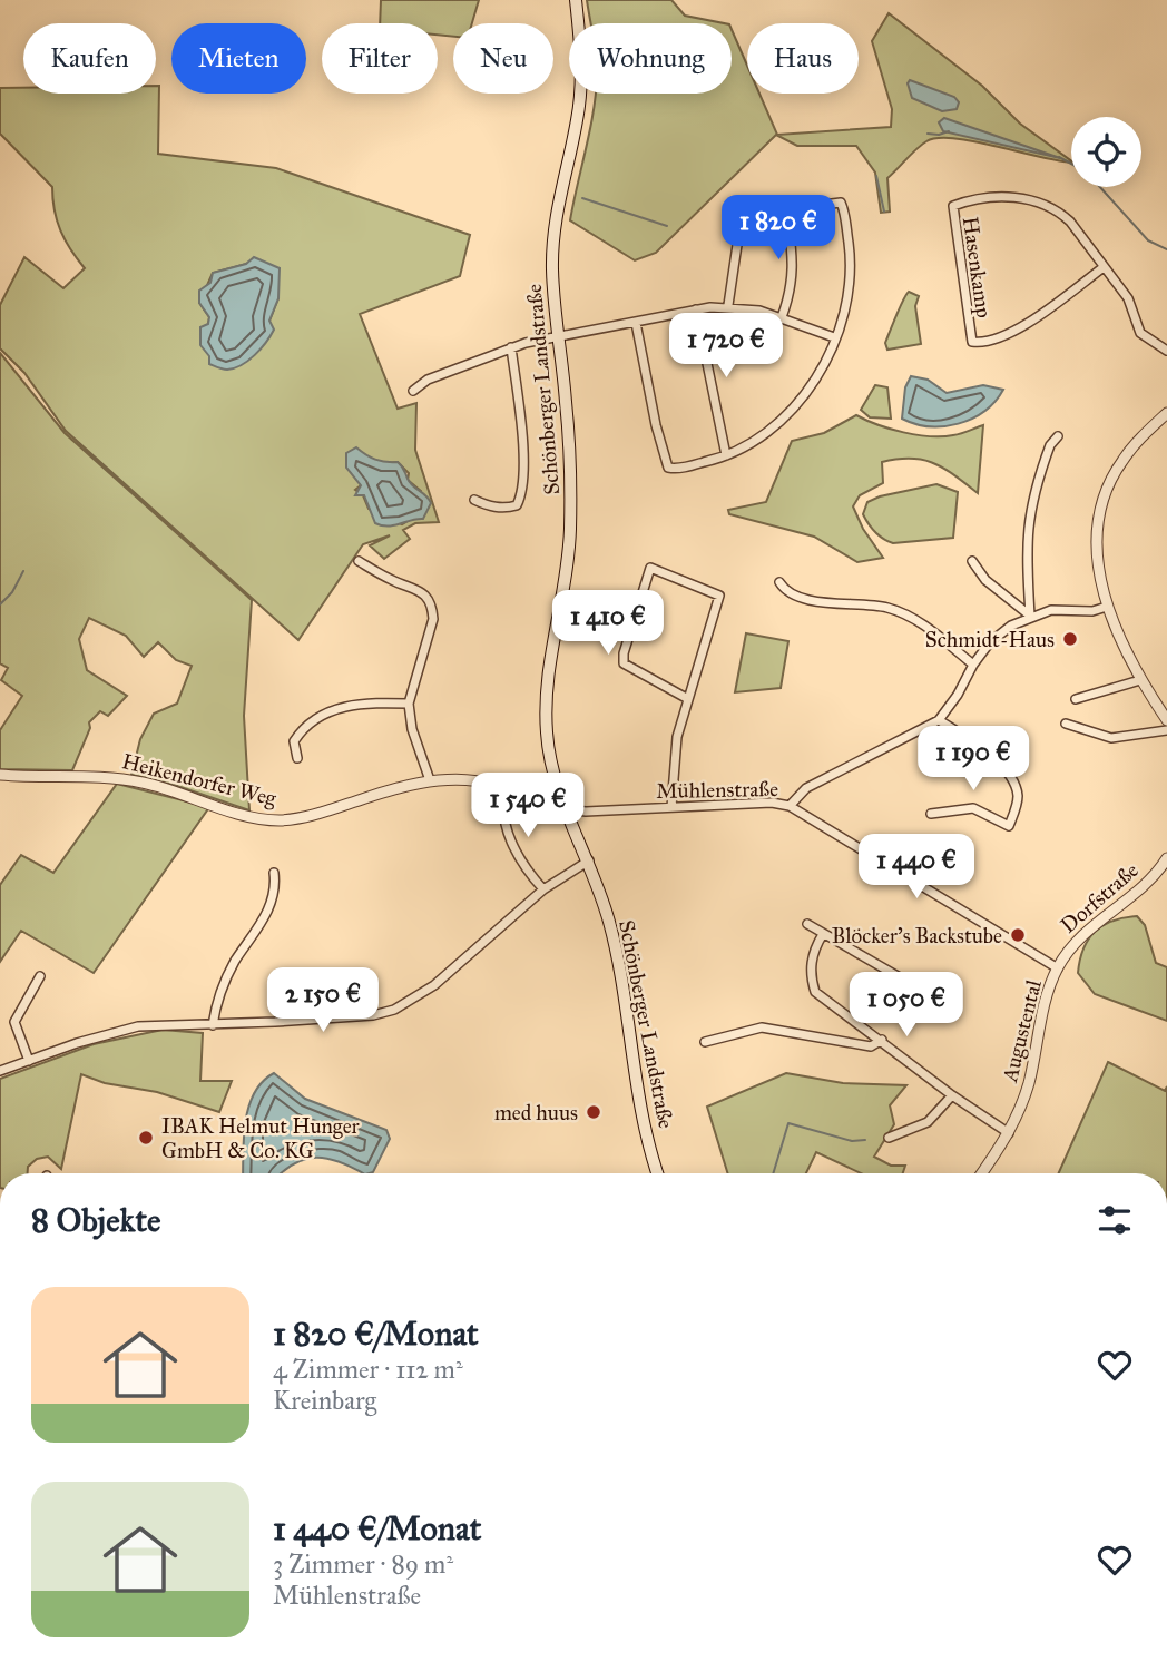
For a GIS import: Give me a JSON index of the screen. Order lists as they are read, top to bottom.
{
  "streets": {
    "main road": ["Schönberger Landstraße"],
    "street": [
      "Hasenkamp",
      "Heikendorfer Weg",
      "Mühlenstraße",
      "Dorfstraße",
      "Augustental"
    ]
  },
  "crossings": [
    ["Schönberger Landstraße", "Heikendorfer Weg"],
    ["Schönberger Landstraße", "Mühlenstraße"],
    ["Heikendorfer Weg", "Mühlenstraße"],
    ["Mühlenstraße", "Dorfstraße"],
    ["Mühlenstraße", "Augustental"],
    ["Dorfstraße", "Augustental"]
  ],
  "places": [
    "Schmidt-Haus",
    "Blöcker's Backstube",
    "med huus",
    "IBAK Helmut Hunger GmbH & Co. KG"
  ],
  "page": {
    "chip": [
      "Kaufen",
      "Mieten",
      "Filter",
      "Neu",
      "Wohnung",
      "Haus"
    ],
    "price": [
      "1 820 €",
      "1 720 €",
      "1 410 €",
      "1 190 €",
      "1 540 €",
      "1 440 €",
      "2 150 €",
      "1 050 €"
    ],
    "heading": "8 Objekte",
    "list": [
      {
        "name": "1 820 €/Monat",
        "note": "4 Zimmer · 112 m² · Kreinbarg"
      },
      {
        "name": "1 440 €/Monat",
        "note": "3 Zimmer · 89 m² · Mühlenstraße"
      }
    ]
  }
}
